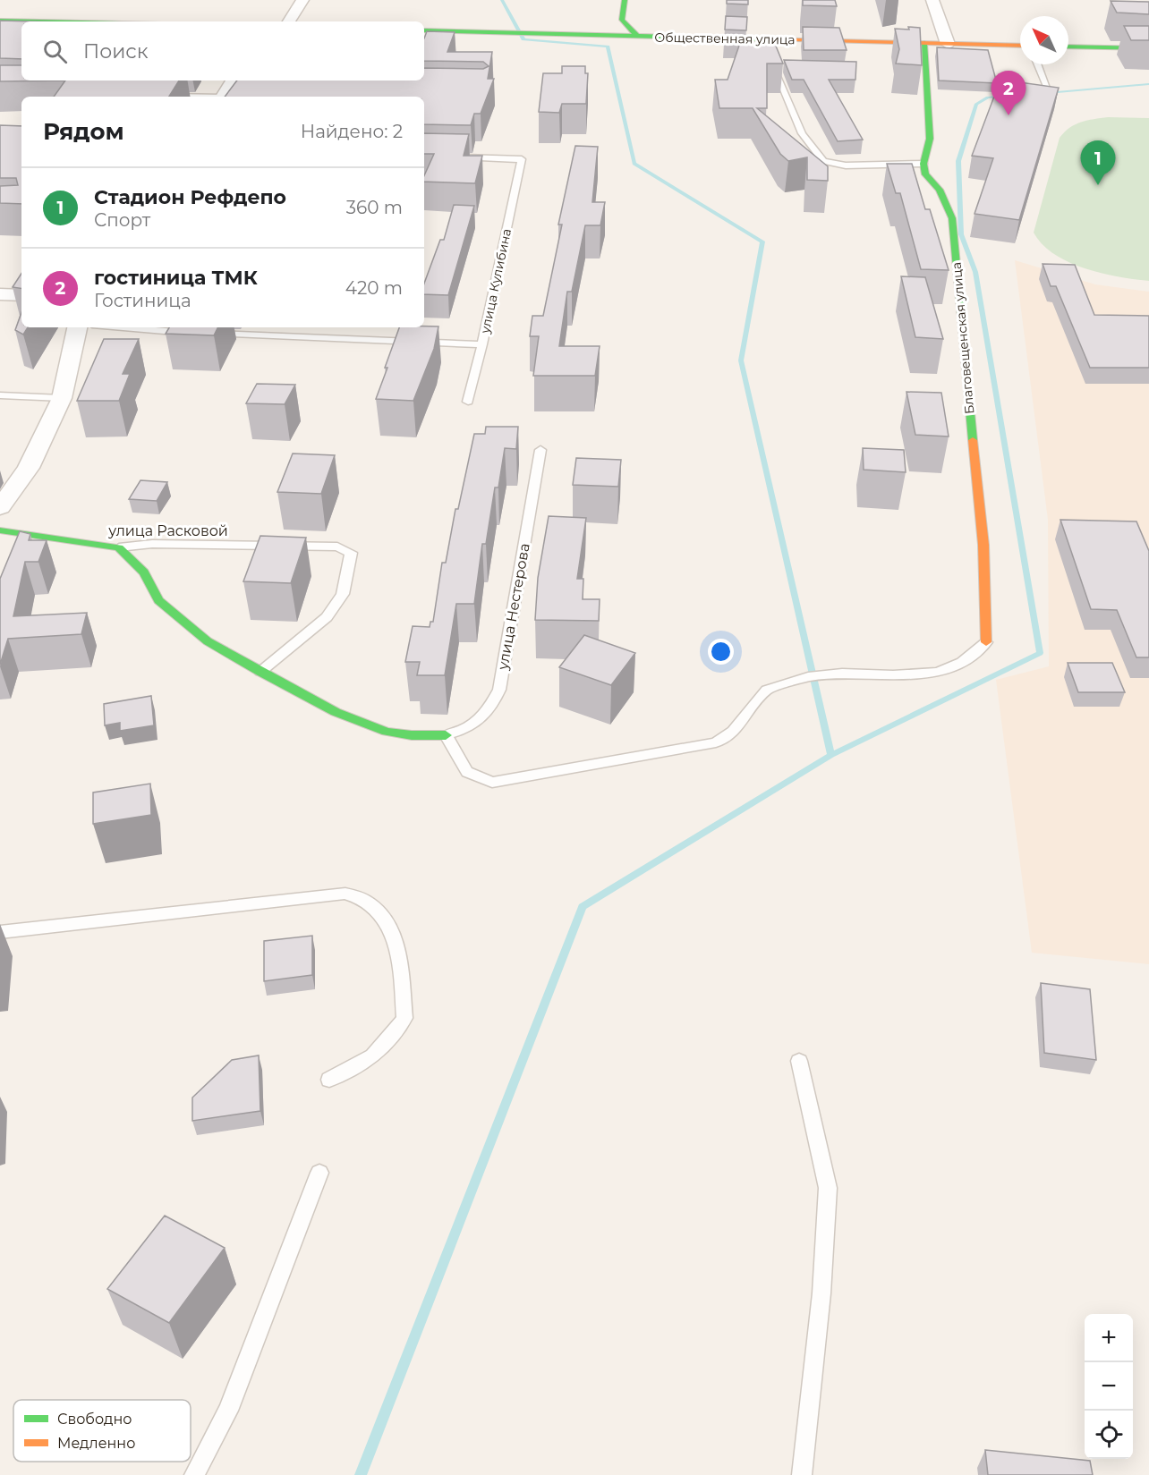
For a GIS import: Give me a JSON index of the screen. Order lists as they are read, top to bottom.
{
  "streets": {
    "street": ["Общественная улица", "Благовещенская улица", "улица Расковой"],
    "lane": ["улица Кулибина", "улица Нестерова"]
  },
  "legend": ["Свободно", "Медленно"],
  "north": "top left",
  "page": {
    "search": "Поиск",
    "pins": ["2", "1"],
    "heading": ["Рядом", "Найдено: 2"],
    "list": [
      {
        "mark": "1",
        "name": "Стадион Рефдепо",
        "note": "Спорт",
        "value": "360 m"
      },
      {
        "mark": "2",
        "name": "гостиница ТМК",
        "note": "Гостиница",
        "value": "420 m"
      }
    ],
    "map_buttons": ["+", "−"]
  }
}
